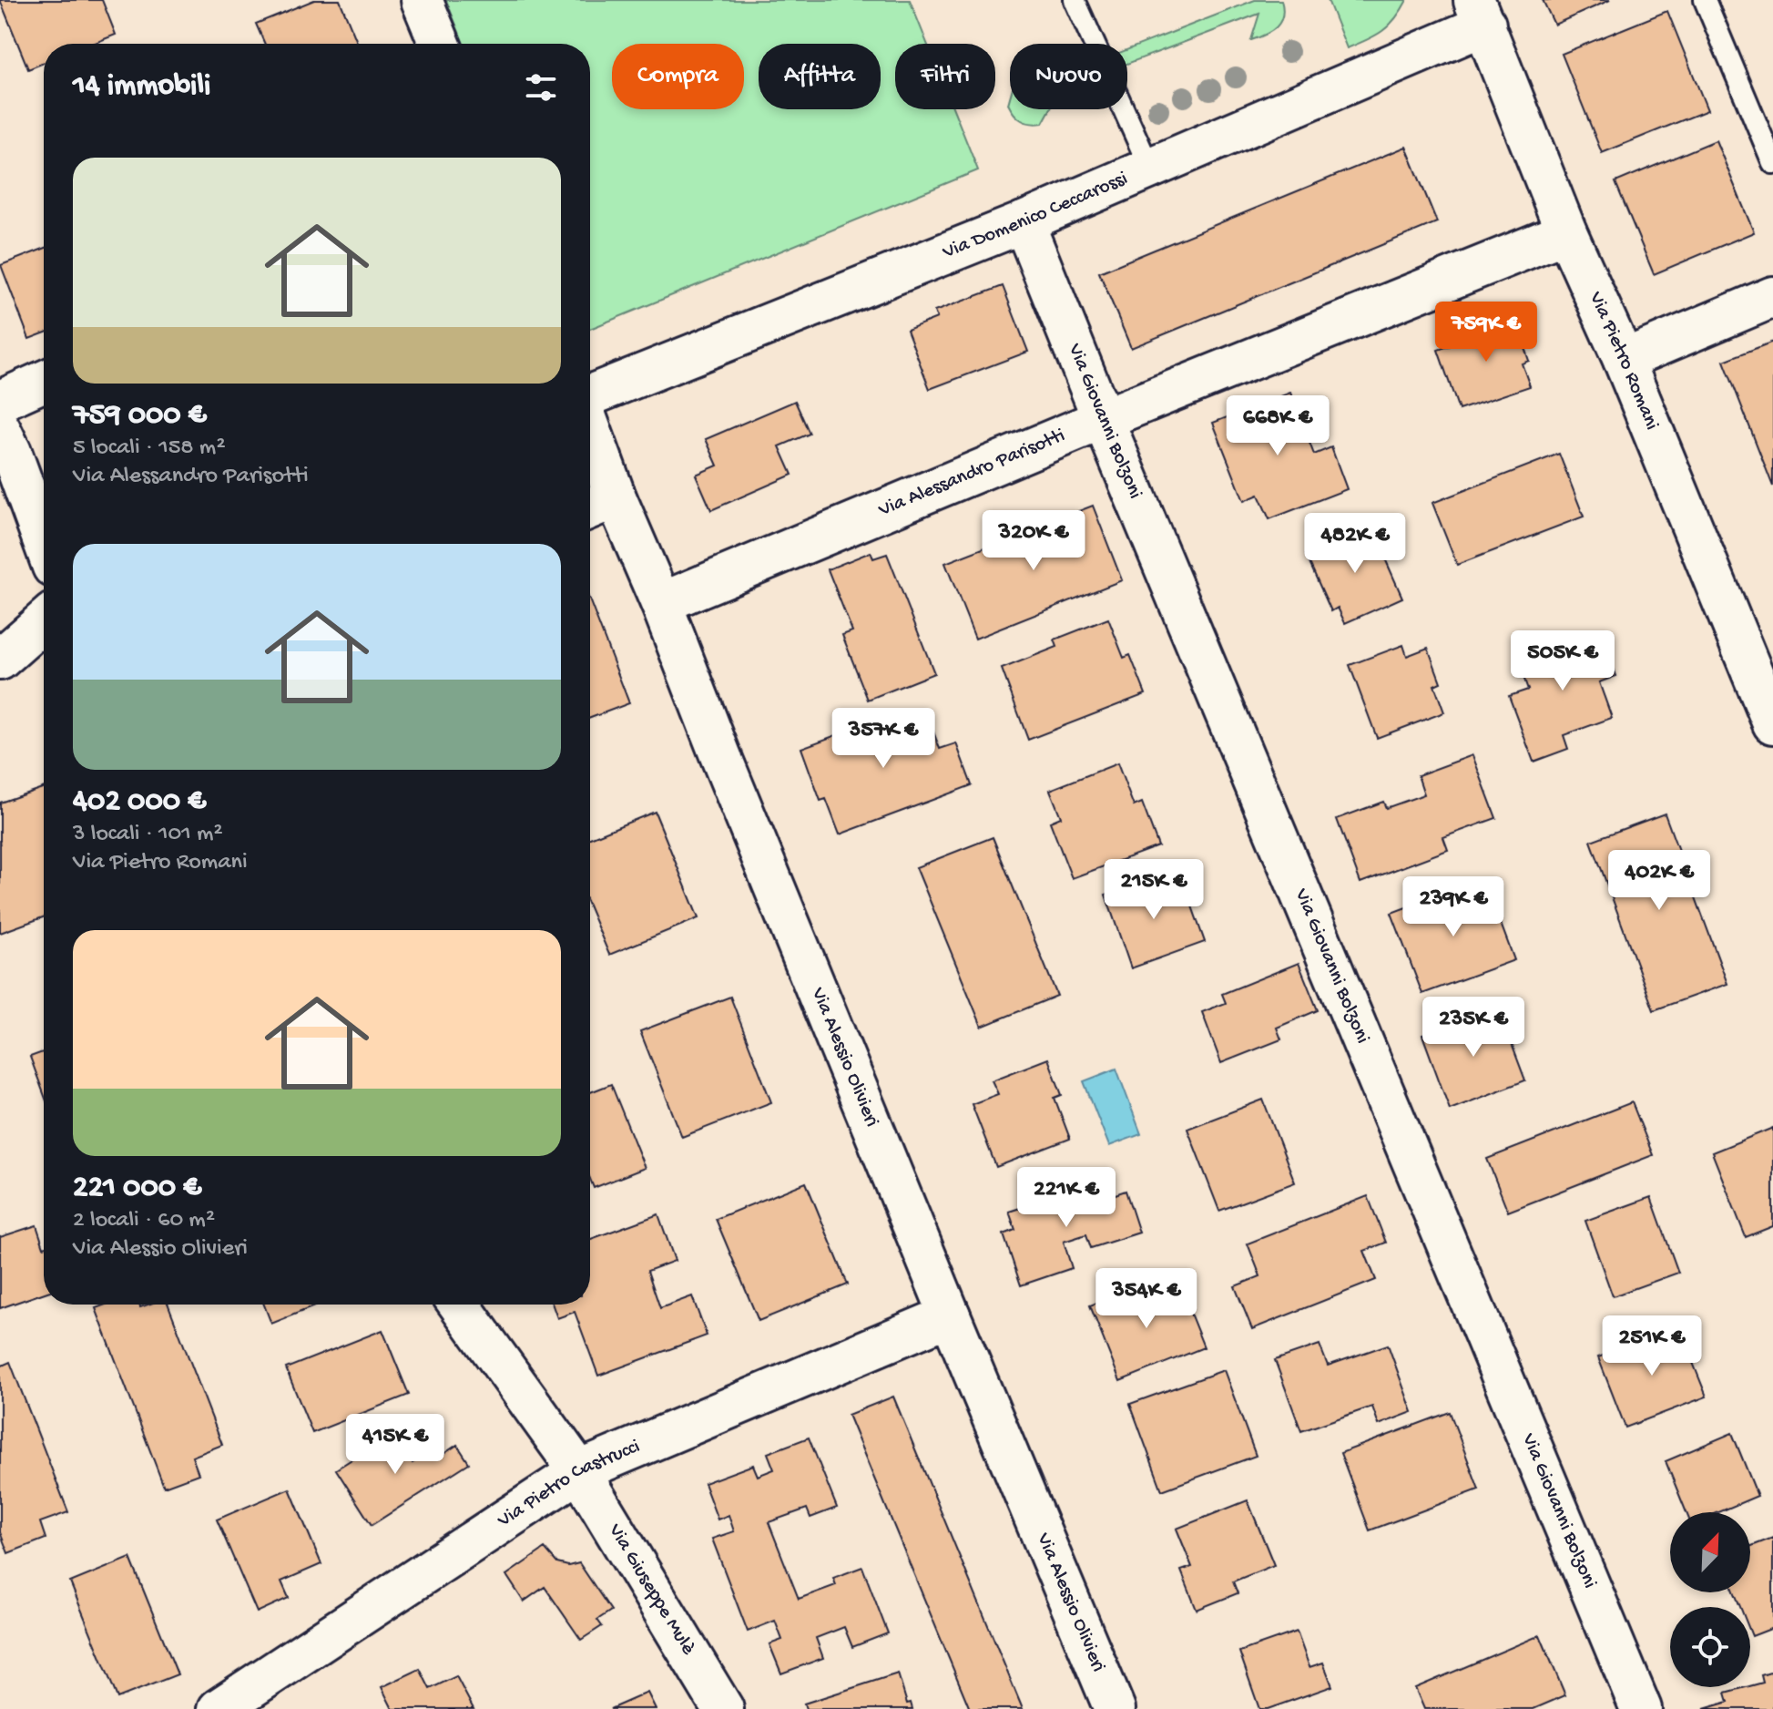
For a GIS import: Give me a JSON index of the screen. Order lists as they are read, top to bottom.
{
  "streets": {
    "street": [
      "Via Domenico Ceccarossi",
      "Via Pietro Romani",
      "Via Giovanni Bolzoni",
      "Via Alessandro Parisotti",
      "Via Alessio Olivieri",
      "Via Pietro Castrucci",
      "Via Giuseppe Mulè"
    ]
  },
  "crossings": [
    ["Via Domenico Ceccarossi", "Via Pietro Romani"],
    ["Via Domenico Ceccarossi", "Via Giovanni Bolzoni"],
    ["Via Pietro Romani", "Via Alessandro Parisotti"],
    ["Via Giovanni Bolzoni", "Via Alessandro Parisotti"],
    ["Via Alessandro Parisotti", "Via Alessio Olivieri"],
    ["Via Alessio Olivieri", "Via Pietro Castrucci"],
    ["Via Pietro Castrucci", "Via Giuseppe Mulè"]
  ],
  "north": "top right",
  "page": {
    "chip": [
      "Compra",
      "Affitta",
      "Filtri",
      "Nuovo"
    ],
    "heading": "14 immobili",
    "list": [
      {
        "name": "759 000 €",
        "note": "5 locali · 158 m² · Via Alessandro Parisotti"
      },
      {
        "name": "402 000 €",
        "note": "3 locali · 101 m² · Via Pietro Romani"
      },
      {
        "name": "221 000 €",
        "note": "2 locali · 60 m² · Via Alessio Olivieri"
      }
    ],
    "price": [
      "759K €",
      "668K €",
      "320K €",
      "482K €",
      "505K €",
      "357K €",
      "402K €",
      "215K €",
      "239K €",
      "235K €",
      "221K €",
      "354K €",
      "251K €",
      "415K €"
    ]
  }
}
